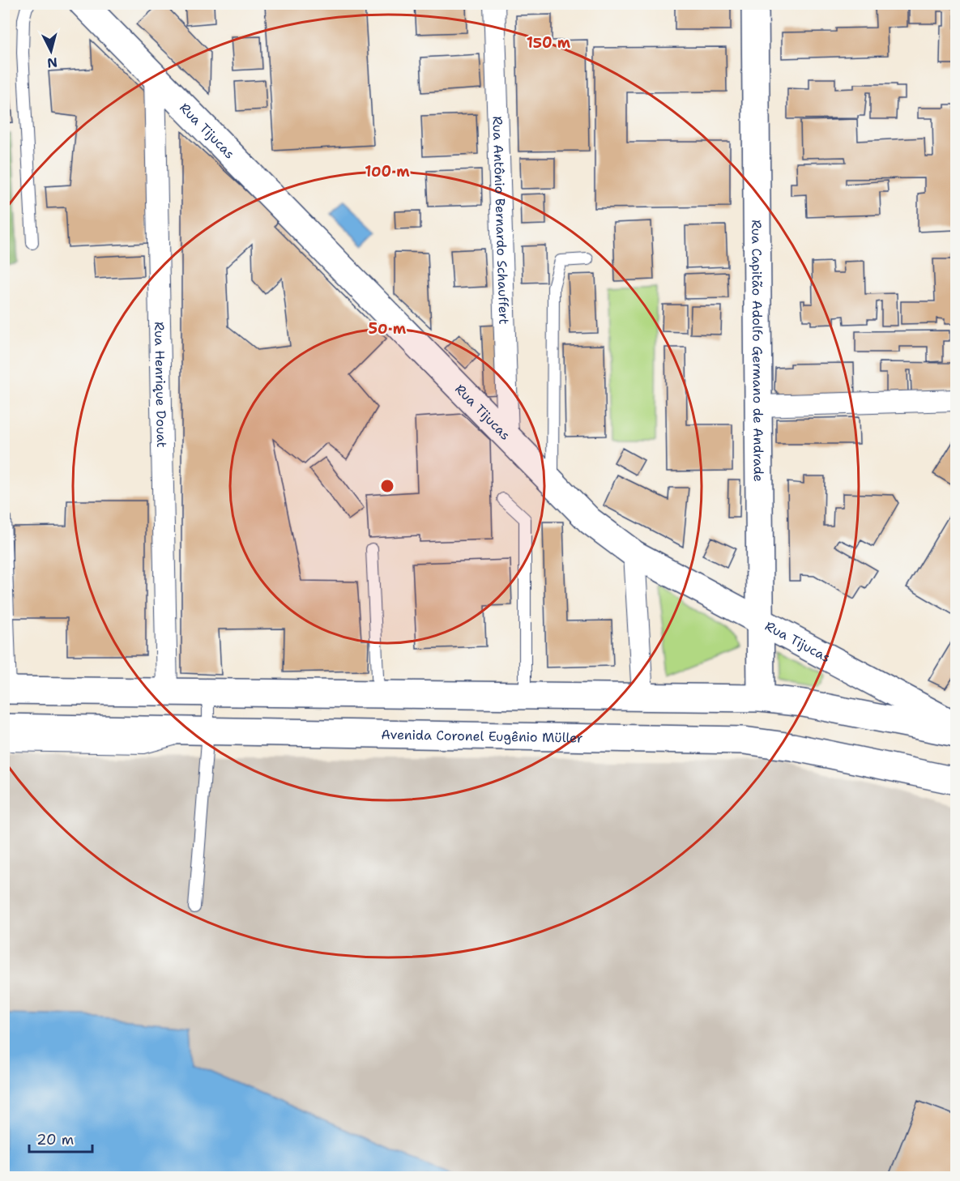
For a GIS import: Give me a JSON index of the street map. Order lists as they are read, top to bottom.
{
  "streets": {
    "main road": ["Rua Tijucas", "Rua Capitão Adolfo Germano de Andrade", "Avenida Coronel Eugênio Müller"],
    "street": ["Rua Antônio Bernardo Schauffert", "Rua Henrique Douat"]
  },
  "crossings": [
    ["Rua Tijucas", "Rua Antônio Bernardo Schauffert"],
    ["Rua Tijucas", "Rua Capitão Adolfo Germano de Andrade"],
    ["Rua Tijucas", "Rua Henrique Douat"]
  ],
  "scale_bar": "20 m",
  "north": "bottom",
  "rings": ["150 m", "100 m", "50 m"]
}
